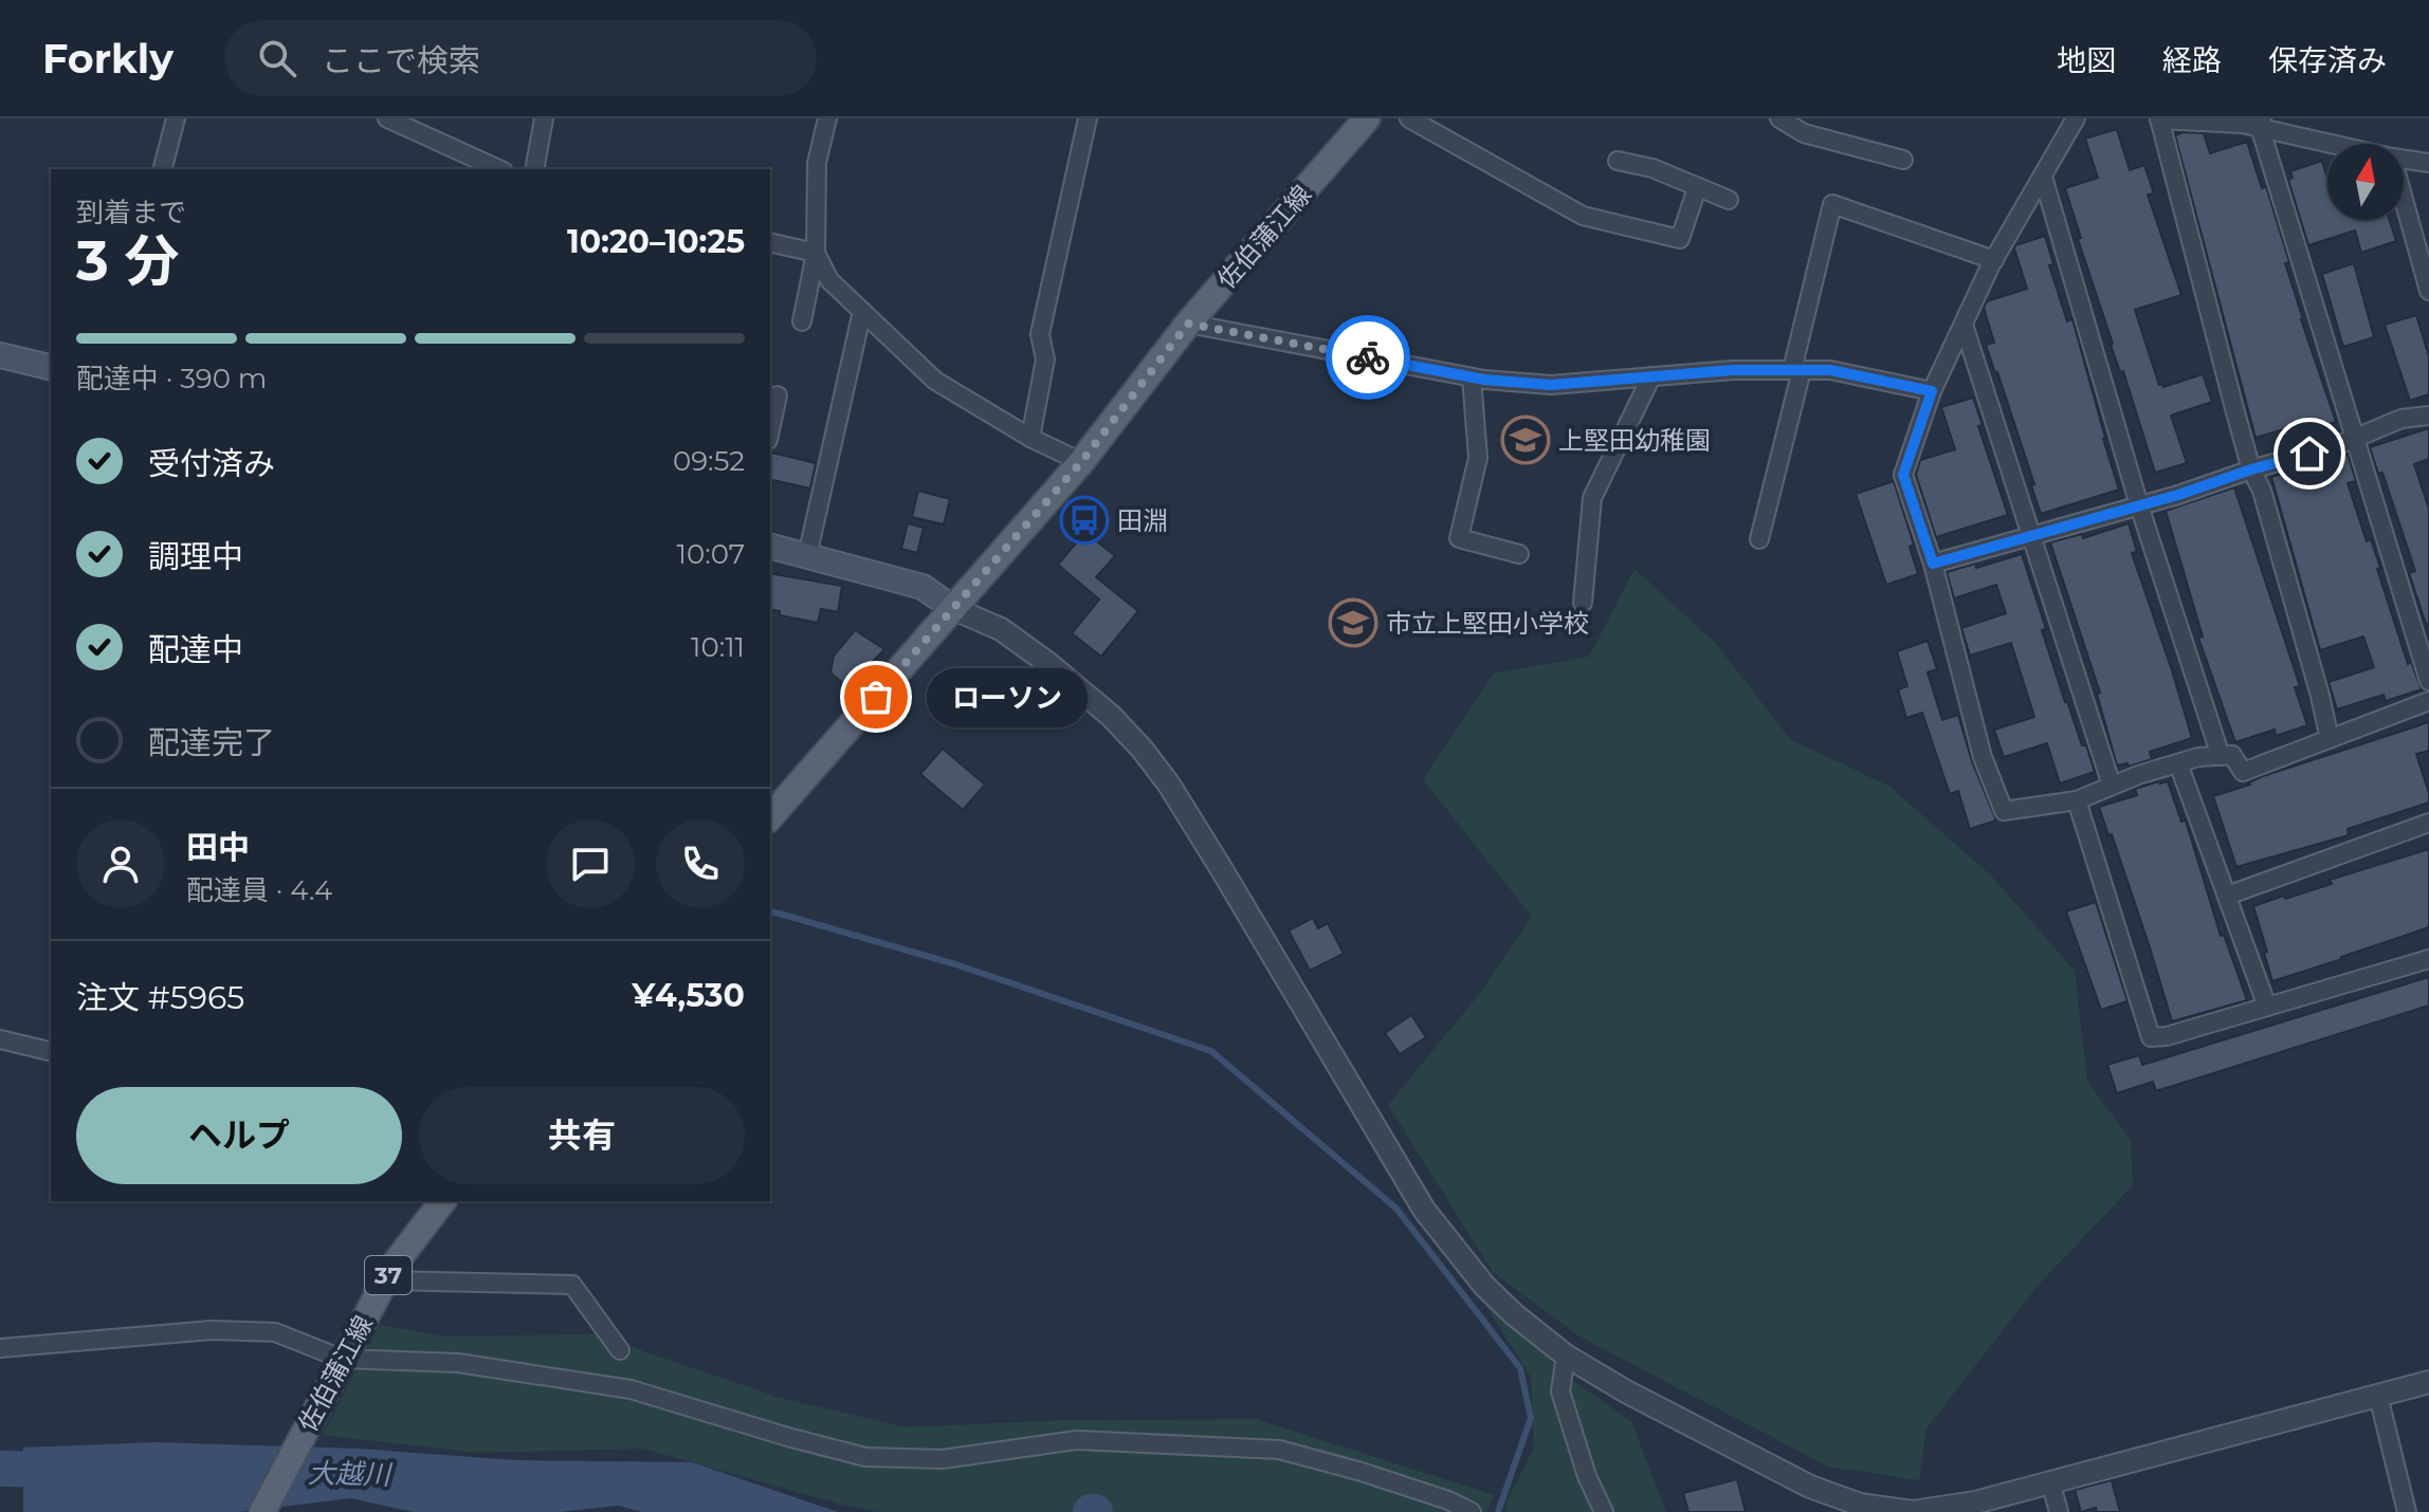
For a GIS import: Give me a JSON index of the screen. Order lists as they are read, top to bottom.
{
  "streets": {
    "main road": ["佐伯蒲江線", "37"]
  },
  "water": ["大越川"],
  "places": {
    "school or university": ["上堅田幼稚園", "市立上堅田小学校"],
    "bus stop": ["田淵"],
    "other": ["ローソン"]
  },
  "north": "top",
  "page": {
    "header": "Forkly",
    "search": "ここで検索",
    "nav": ["地図", "経路", "保存済み"],
    "heading": ["3 分", "到着まで", "10:20–10:25"],
    "panel": [
      "田中",
      "配達員 · 4.4",
      "注文 #5965",
      "¥4,530"
    ],
    "bar": "配達中 · 390 m",
    "list": [
      ["受付済み", "09:52"],
      ["調理中", "10:07"],
      ["配達中", "10:11"],
      "配達完了"
    ],
    "bubble": "ローソン",
    "buttons": ["ヘルプ", "共有"]
  }
}
